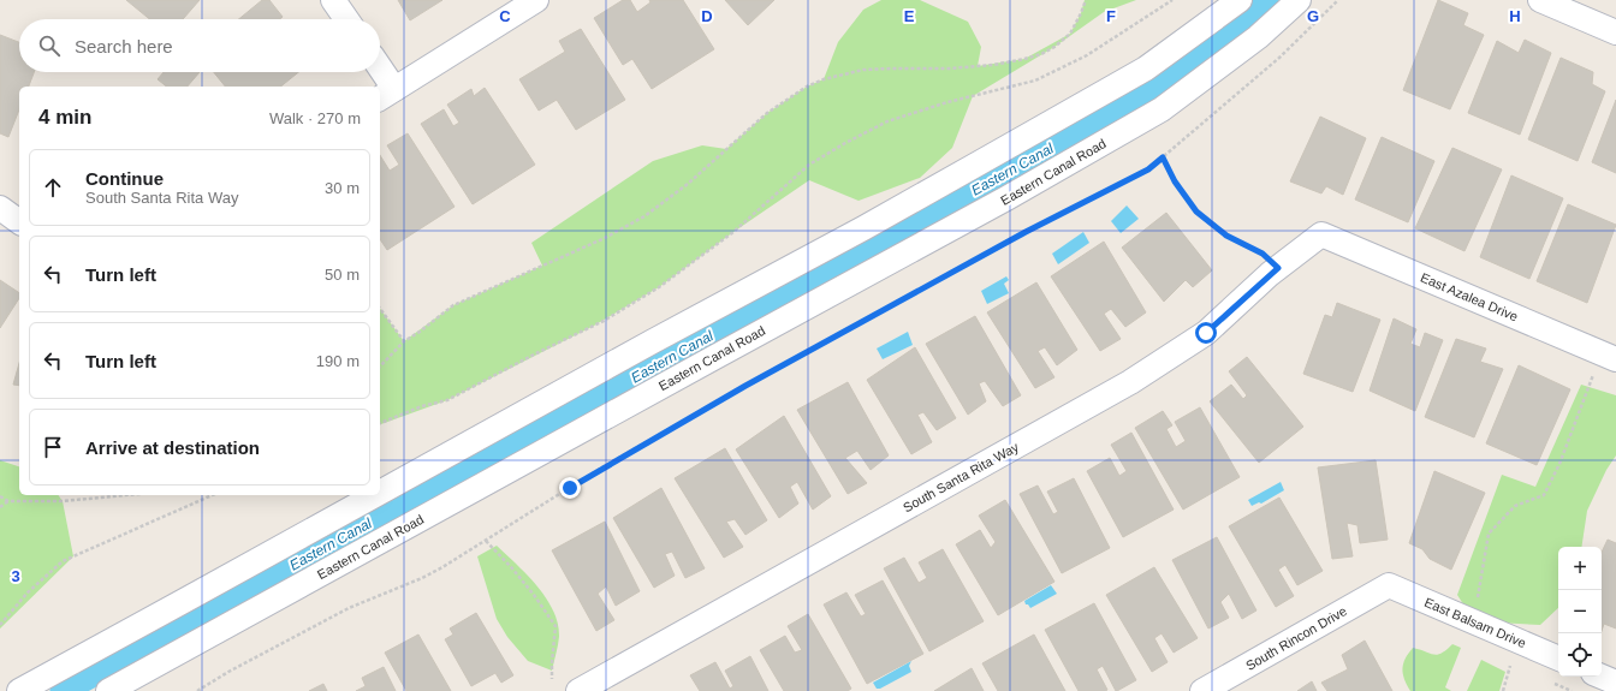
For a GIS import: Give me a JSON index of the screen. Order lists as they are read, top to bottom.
{
  "streets": {
    "street": [
      "Eastern Canal Road",
      "East Azalea Drive",
      "South Santa Rita Way",
      "East Balsam Drive",
      "South Rincon Drive"
    ]
  },
  "crossings": [
    ["East Azalea Drive", "South Santa Rita Way"],
    ["East Balsam Drive", "South Rincon Drive"]
  ],
  "water": ["Eastern Canal"],
  "page": {
    "search": "Search here",
    "heading": ["4 min", "Walk · 270 m"],
    "list": [
      ["Continue", "South Santa Rita Way", "30 m"],
      ["Turn left", "50 m"],
      ["Turn left", "190 m"],
      "Arrive at destination"
    ],
    "map_buttons": ["+", "−"]
  },
  "grid": {
    "columns": [
      "C",
      "D",
      "E",
      "F",
      "G",
      "H"
    ],
    "rows": ["3"]
  }
}
